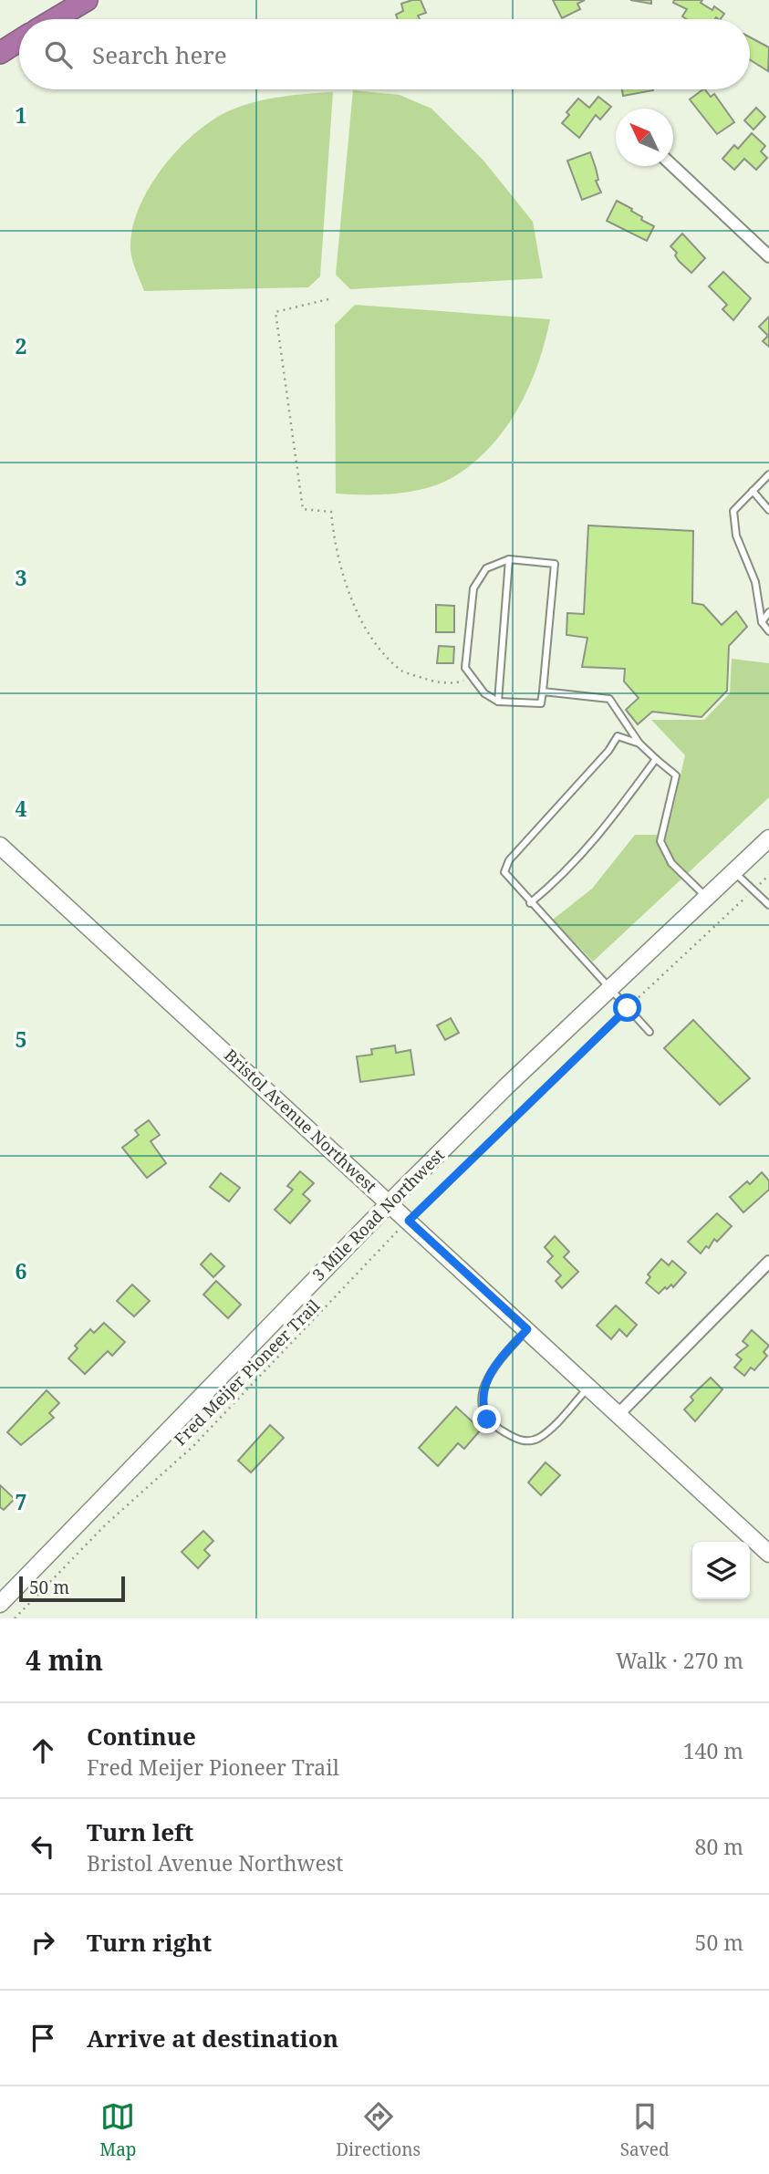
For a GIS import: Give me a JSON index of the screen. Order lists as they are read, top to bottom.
{
  "streets": {
    "main road": ["Bristol Avenue Northwest", "3 Mile Road Northwest"],
    "path": ["Fred Meijer Pioneer Trail"]
  },
  "crossings": [
    ["Bristol Avenue Northwest", "3 Mile Road Northwest"],
    ["Bristol Avenue Northwest", "Fred Meijer Pioneer Trail"]
  ],
  "scale_bar": "50 m",
  "north": "top left",
  "page": {
    "search": "Search here",
    "scale": "50 m",
    "heading": ["4 min", "Walk · 270 m"],
    "list": [
      ["Continue", "Fred Meijer Pioneer Trail", "140 m"],
      ["Turn left", "Bristol Avenue Northwest", "80 m"],
      ["Turn right", "50 m"],
      "Arrive at destination"
    ],
    "nav": ["Map", "Directions", "Saved"]
  },
  "grid": {
    "rows": [
      "1",
      "2",
      "3",
      "4",
      "5",
      "6",
      "7"
    ]
  }
}
